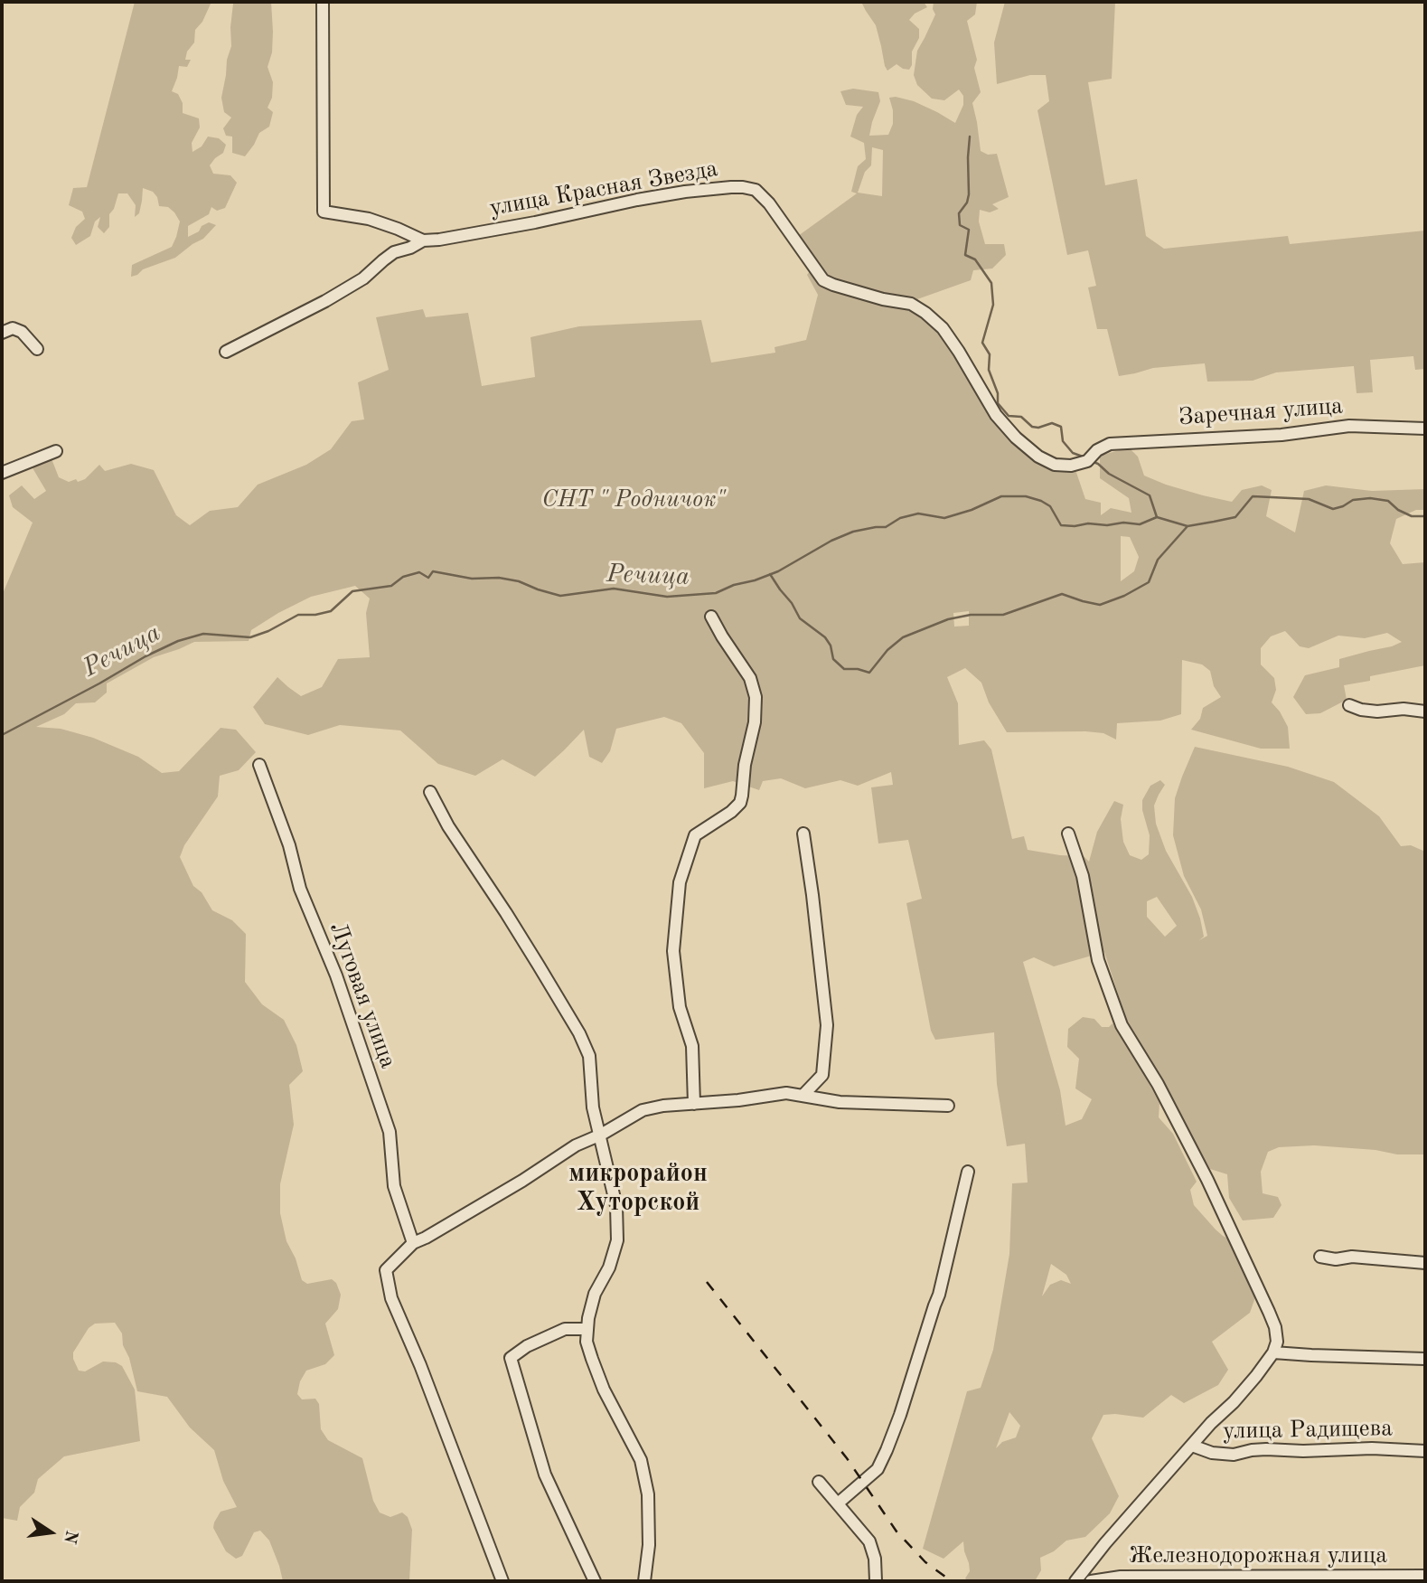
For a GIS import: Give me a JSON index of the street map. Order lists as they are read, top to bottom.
{
  "streets": {
    "street": [
      "улица Красная Звезда",
      "Заречная улица",
      "Луговая улица",
      "улица Радищева",
      "Железнодорожная улица"
    ]
  },
  "crossings": [
    ["улица Красная Звезда", "Заречная улица"]
  ],
  "districts": ["микрорайон Хуторской"],
  "water": ["Речица"],
  "parks": ["СНТ \" Родничок\""],
  "north": "right"
}
